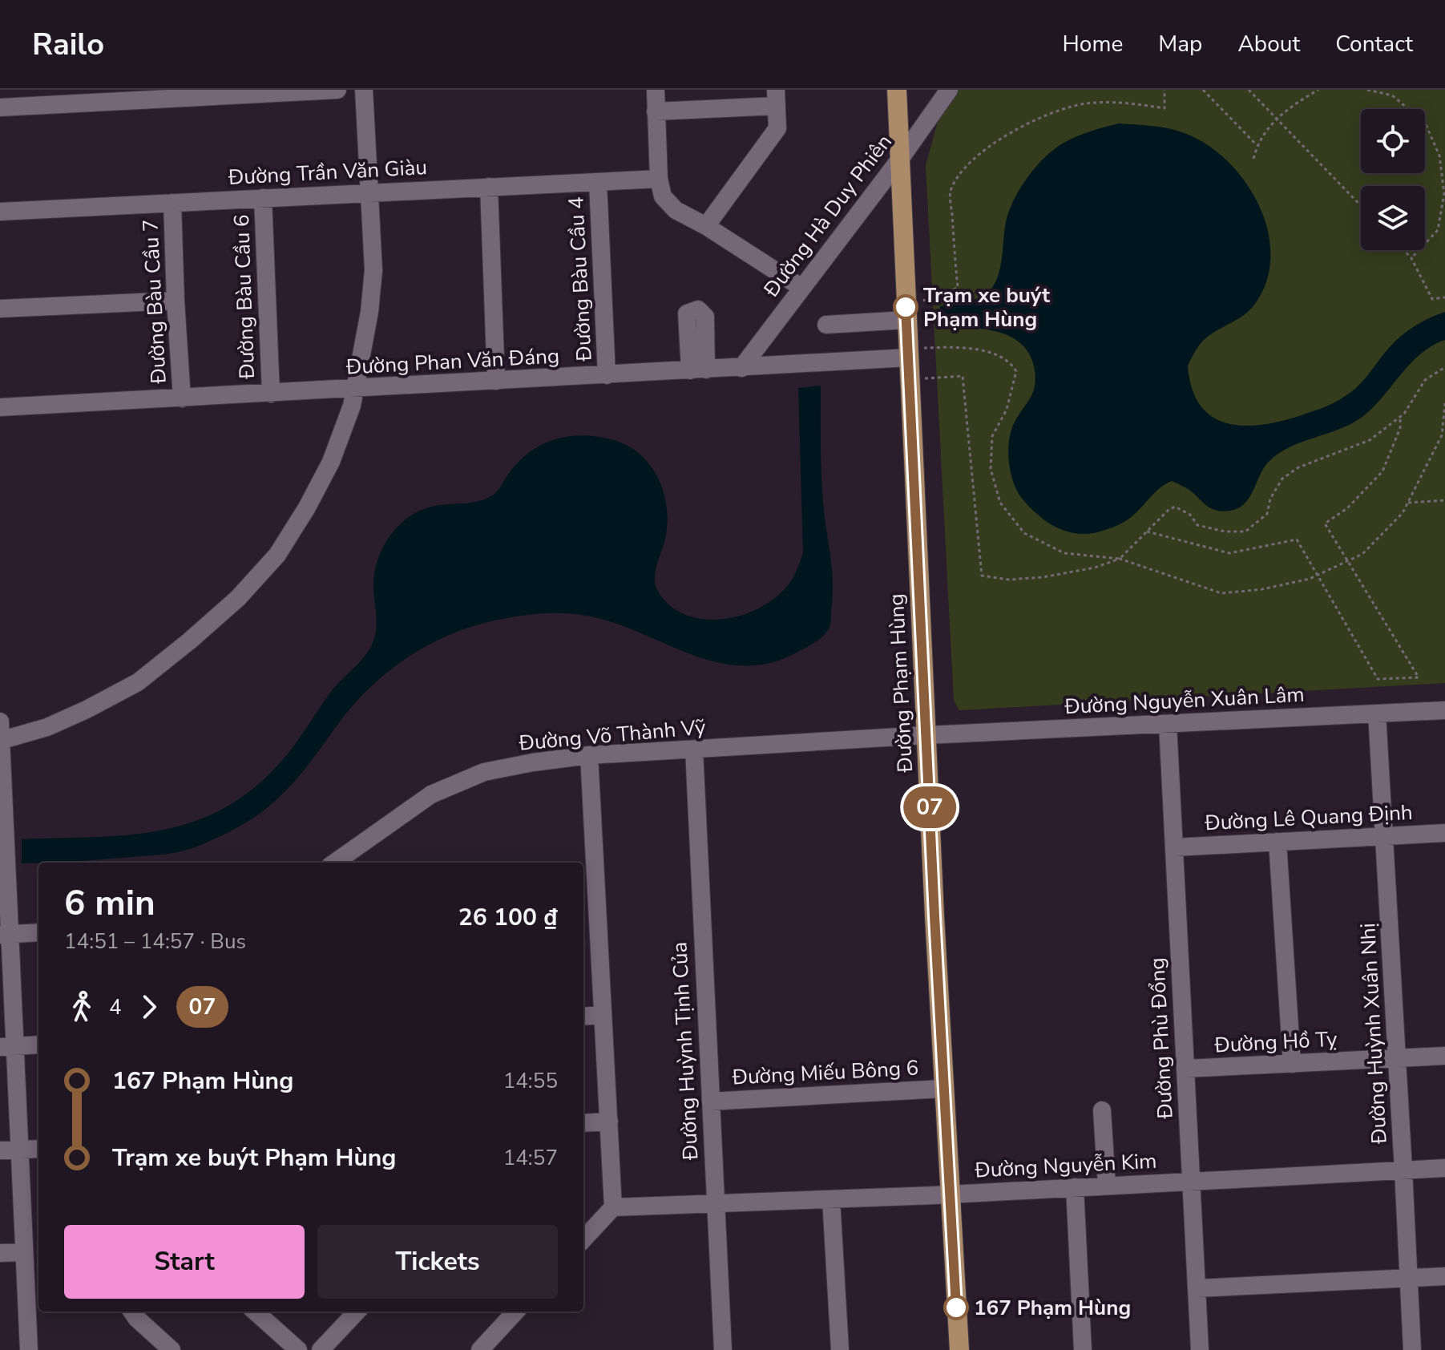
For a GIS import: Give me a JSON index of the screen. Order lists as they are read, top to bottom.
{
  "streets": {
    "main road": ["Đường Phạm Hùng"],
    "street": [
      "Đường Trần Văn Giàu",
      "Đường Hà Duy Phiên",
      "Đường Bàu Cầu 4",
      "Đường Bàu Cầu 6",
      "Đường Bàu Cầu 7",
      "Đường Phan Văn Đáng",
      "Đường Nguyễn Xuân Lâm",
      "Đường Võ Thành Vỹ",
      "Đường Lê Quang Định",
      "Đường Huỳnh Xuân Nhị",
      "Đường Phù Đổng",
      "Đường Hồ Tỵ",
      "Đường Huỳnh Tịnh Của",
      "Đường Miếu Bông 6",
      "Đường Nguyễn Kim"
    ]
  },
  "crossings": [
    ["Đường Trần Văn Giàu", "Đường Bàu Cầu 4"],
    ["Đường Trần Văn Giàu", "Đường Bàu Cầu 6"],
    ["Đường Trần Văn Giàu", "Đường Bàu Cầu 7"],
    ["Đường Hà Duy Phiên", "Đường Phan Văn Đáng"],
    ["Đường Hà Duy Phiên", "Đường Phạm Hùng"],
    ["Đường Bàu Cầu 4", "Đường Phan Văn Đáng"],
    ["Đường Bàu Cầu 6", "Đường Phan Văn Đáng"],
    ["Đường Bàu Cầu 7", "Đường Phan Văn Đáng"],
    ["Đường Phan Văn Đáng", "Đường Phạm Hùng"],
    ["Đường Phạm Hùng", "Đường Nguyễn Xuân Lâm"],
    ["Đường Phạm Hùng", "Đường Võ Thành Vỹ"],
    ["Đường Phạm Hùng", "Đường Miếu Bông 6"],
    ["Đường Phạm Hùng", "Đường Nguyễn Kim"],
    ["Đường Nguyễn Xuân Lâm", "Đường Võ Thành Vỹ"],
    ["Đường Nguyễn Xuân Lâm", "Đường Huỳnh Xuân Nhị"],
    ["Đường Nguyễn Xuân Lâm", "Đường Phù Đổng"],
    ["Đường Võ Thành Vỹ", "Đường Huỳnh Tịnh Của"],
    ["Đường Lê Quang Định", "Đường Huỳnh Xuân Nhị"],
    ["Đường Lê Quang Định", "Đường Phù Đổng"],
    ["Đường Huỳnh Xuân Nhị", "Đường Hồ Tỵ"],
    ["Đường Huỳnh Xuân Nhị", "Đường Nguyễn Kim"],
    ["Đường Phù Đổng", "Đường Hồ Tỵ"],
    ["Đường Phù Đổng", "Đường Nguyễn Kim"],
    ["Đường Huỳnh Tịnh Của", "Đường Miếu Bông 6"],
    ["Đường Huỳnh Tịnh Của", "Đường Nguyễn Kim"]
  ],
  "places": ["Trạm xe buýt Phạm Hùng", "167 Phạm Hùng"],
  "lines": ["bus line 07"],
  "page": {
    "header": "Railo",
    "nav": [
      "Home",
      "Map",
      "About",
      "Contact"
    ],
    "on_map": "07",
    "heading": ["6 min", "14:51 – 14:57 · Bus", "26 100 ₫"],
    "legs": ["4", "07"],
    "list": [
      {
        "name": "167 Phạm Hùng",
        "value": "14:55"
      },
      {
        "name": "Trạm xe buýt Phạm Hùng",
        "value": "14:57"
      }
    ],
    "buttons": ["Start", "Tickets"]
  }
}
